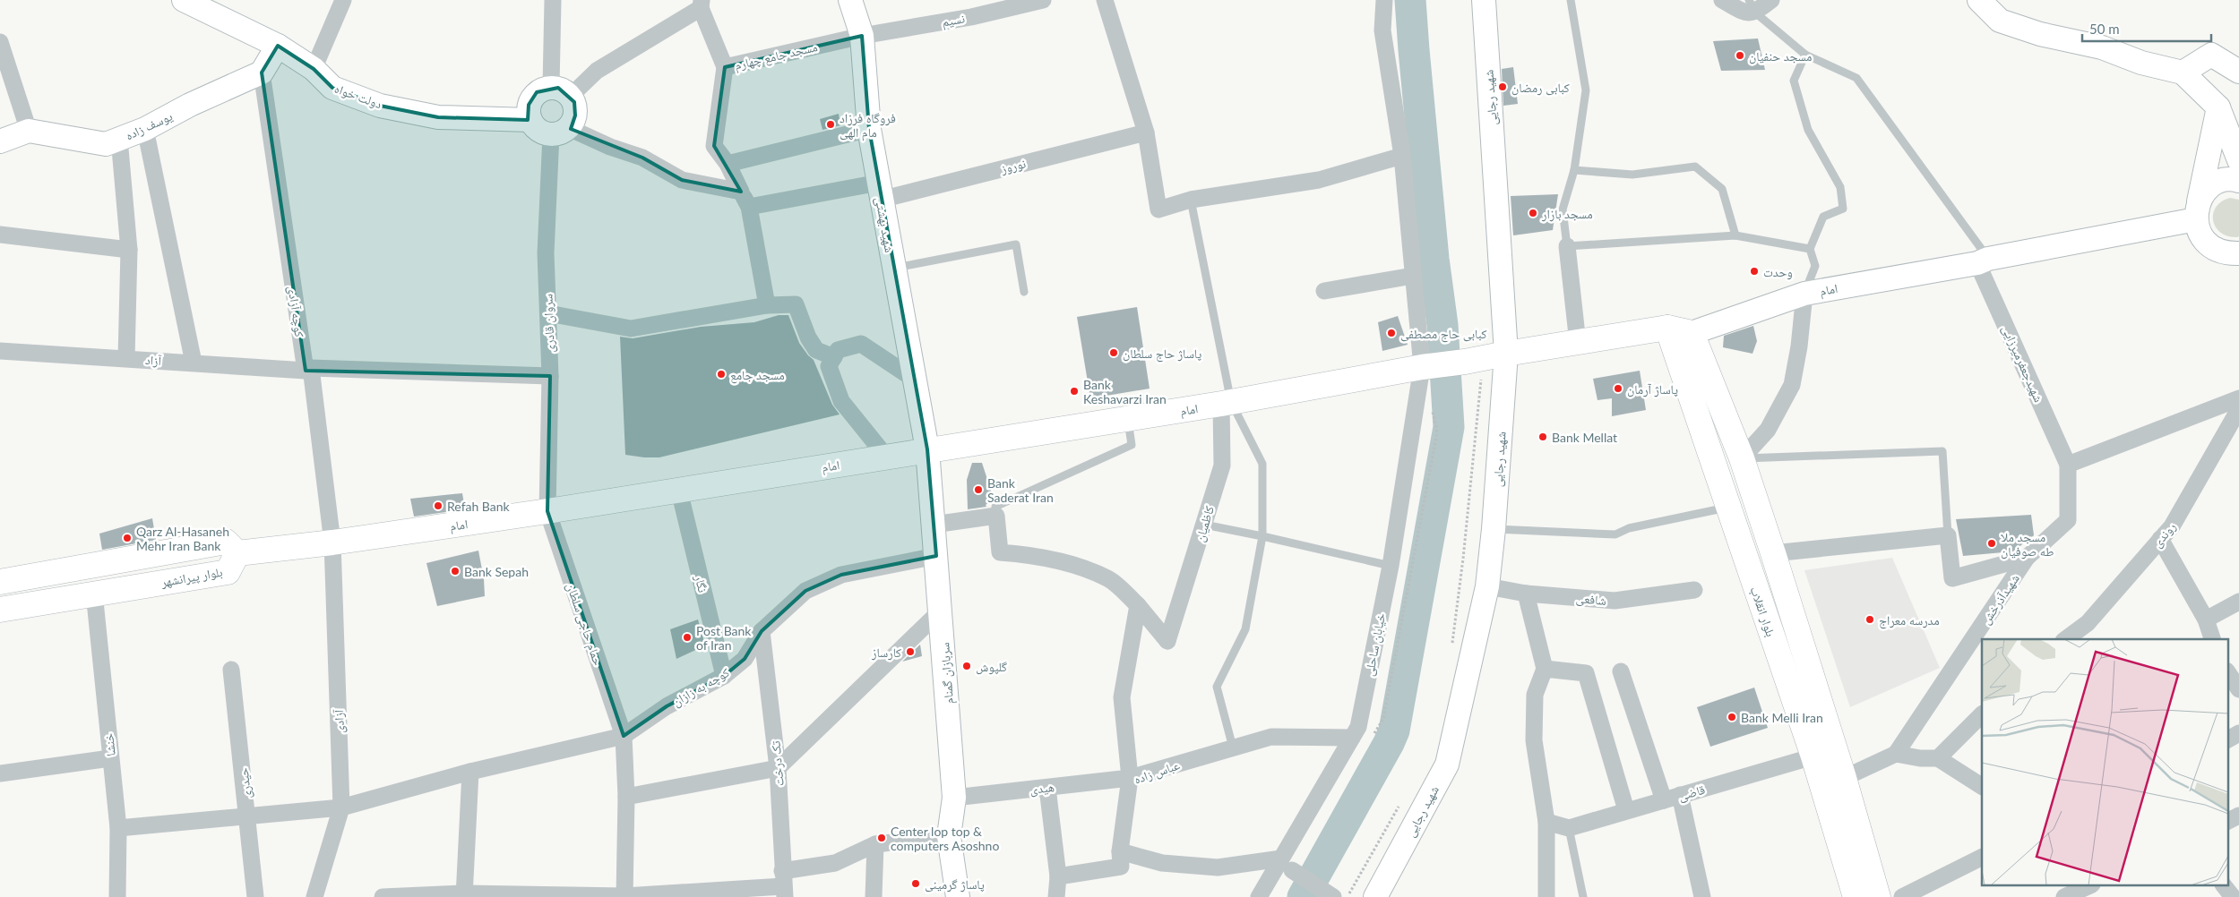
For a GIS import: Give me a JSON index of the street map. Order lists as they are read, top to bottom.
{
  "streets": {
    "main road": ["امام", "بلوار پیرانشهر", "بلوار انقلاب"],
    "street": [
      "نسیم",
      "مسجد جامع چهارم",
      "دولت خواه",
      "شهید رجایی",
      "یوسف زاده",
      "نوروز",
      "شهید بهشتی",
      "کوچه آزادی",
      "سروان قادری",
      "آزاد",
      "شهیدجعفرمیرزایی",
      "کاظمیان",
      "روندی",
      "نگار",
      "شافعی",
      "شهیدآذرخش",
      "حمام حاجی سلطان",
      "خیابان ساحلی",
      "سربازان گمنام",
      "کوچه به زازان",
      "آزادی",
      "خنشا",
      "تک درخت",
      "عباس زاده",
      "حیدری",
      "هیدی",
      "قاضی"
    ]
  },
  "crossings": [
    ["نسیم", "مسجد جامع چهارم"],
    ["نسیم", "شهید بهشتی"],
    ["مسجد جامع چهارم", "شهید بهشتی"],
    ["دولت خواه", "سروان قادری"],
    ["شهید رجایی", "امام"],
    ["شهید رجایی", "شافعی"],
    ["یوسف زاده", "کوچه آزادی"],
    ["نوروز", "شهید بهشتی"],
    ["شهید بهشتی", "امام"],
    ["شهید بهشتی", "سربازان گمنام"],
    ["امام", "کوچه آزادی"],
    ["امام", "سروان قادری"],
    ["امام", "شهیدجعفرمیرزایی"],
    ["امام", "کاظمیان"],
    ["امام", "بلوار پیرانشهر"],
    ["امام", "نگار"],
    ["امام", "حمام حاجی سلطان"],
    ["امام", "خیابان ساحلی"],
    ["امام", "سربازان گمنام"],
    ["امام", "آزادی"],
    ["کوچه آزادی", "آزاد"],
    ["کوچه آزادی", "آزادی"],
    ["سروان قادری", "آزاد"],
    ["سروان قادری", "حمام حاجی سلطان"],
    ["شهیدجعفرمیرزایی", "شهیدآذرخش"],
    ["بلوار پیرانشهر", "خنشا"],
    ["نگار", "کوچه به زازان"],
    ["بلوار انقلاب", "قاضی"],
    ["حمام حاجی سلطان", "کوچه به زازان"],
    ["خیابان ساحلی", "عباس زاده"],
    ["سربازان گمنام", "کوچه به زازان"],
    ["سربازان گمنام", "هیدی"],
    ["کوچه به زازان", "تک درخت"],
    ["عباس زاده", "هیدی"]
  ],
  "places": [
    "مسجد حنفیان",
    "کبابی رمضان",
    "فروگاه فرزاد مام الهی",
    "مسجد بازار",
    "وحدت",
    "کبابی حاج مصطفی",
    "پاساژ حاج سلطان",
    "مسجد جامع",
    "پاساژ آرمان",
    "Bank Keshavarzi Iran",
    "Bank Mellat",
    "Bank Saderat Iran",
    "Refah Bank",
    "Qarz Al-Hasaneh Mehr Iran Bank",
    "مسجد ملا طه صوفیان",
    "Bank Sepah",
    "مدرسه معراج",
    "Post Bank of Iran",
    "کارساز",
    "گلپوش",
    "Bank Melli Iran",
    "Center lop top & computers Asoshno",
    "پاساژ گرمینی"
  ],
  "scale_bar": "50 m"
}
